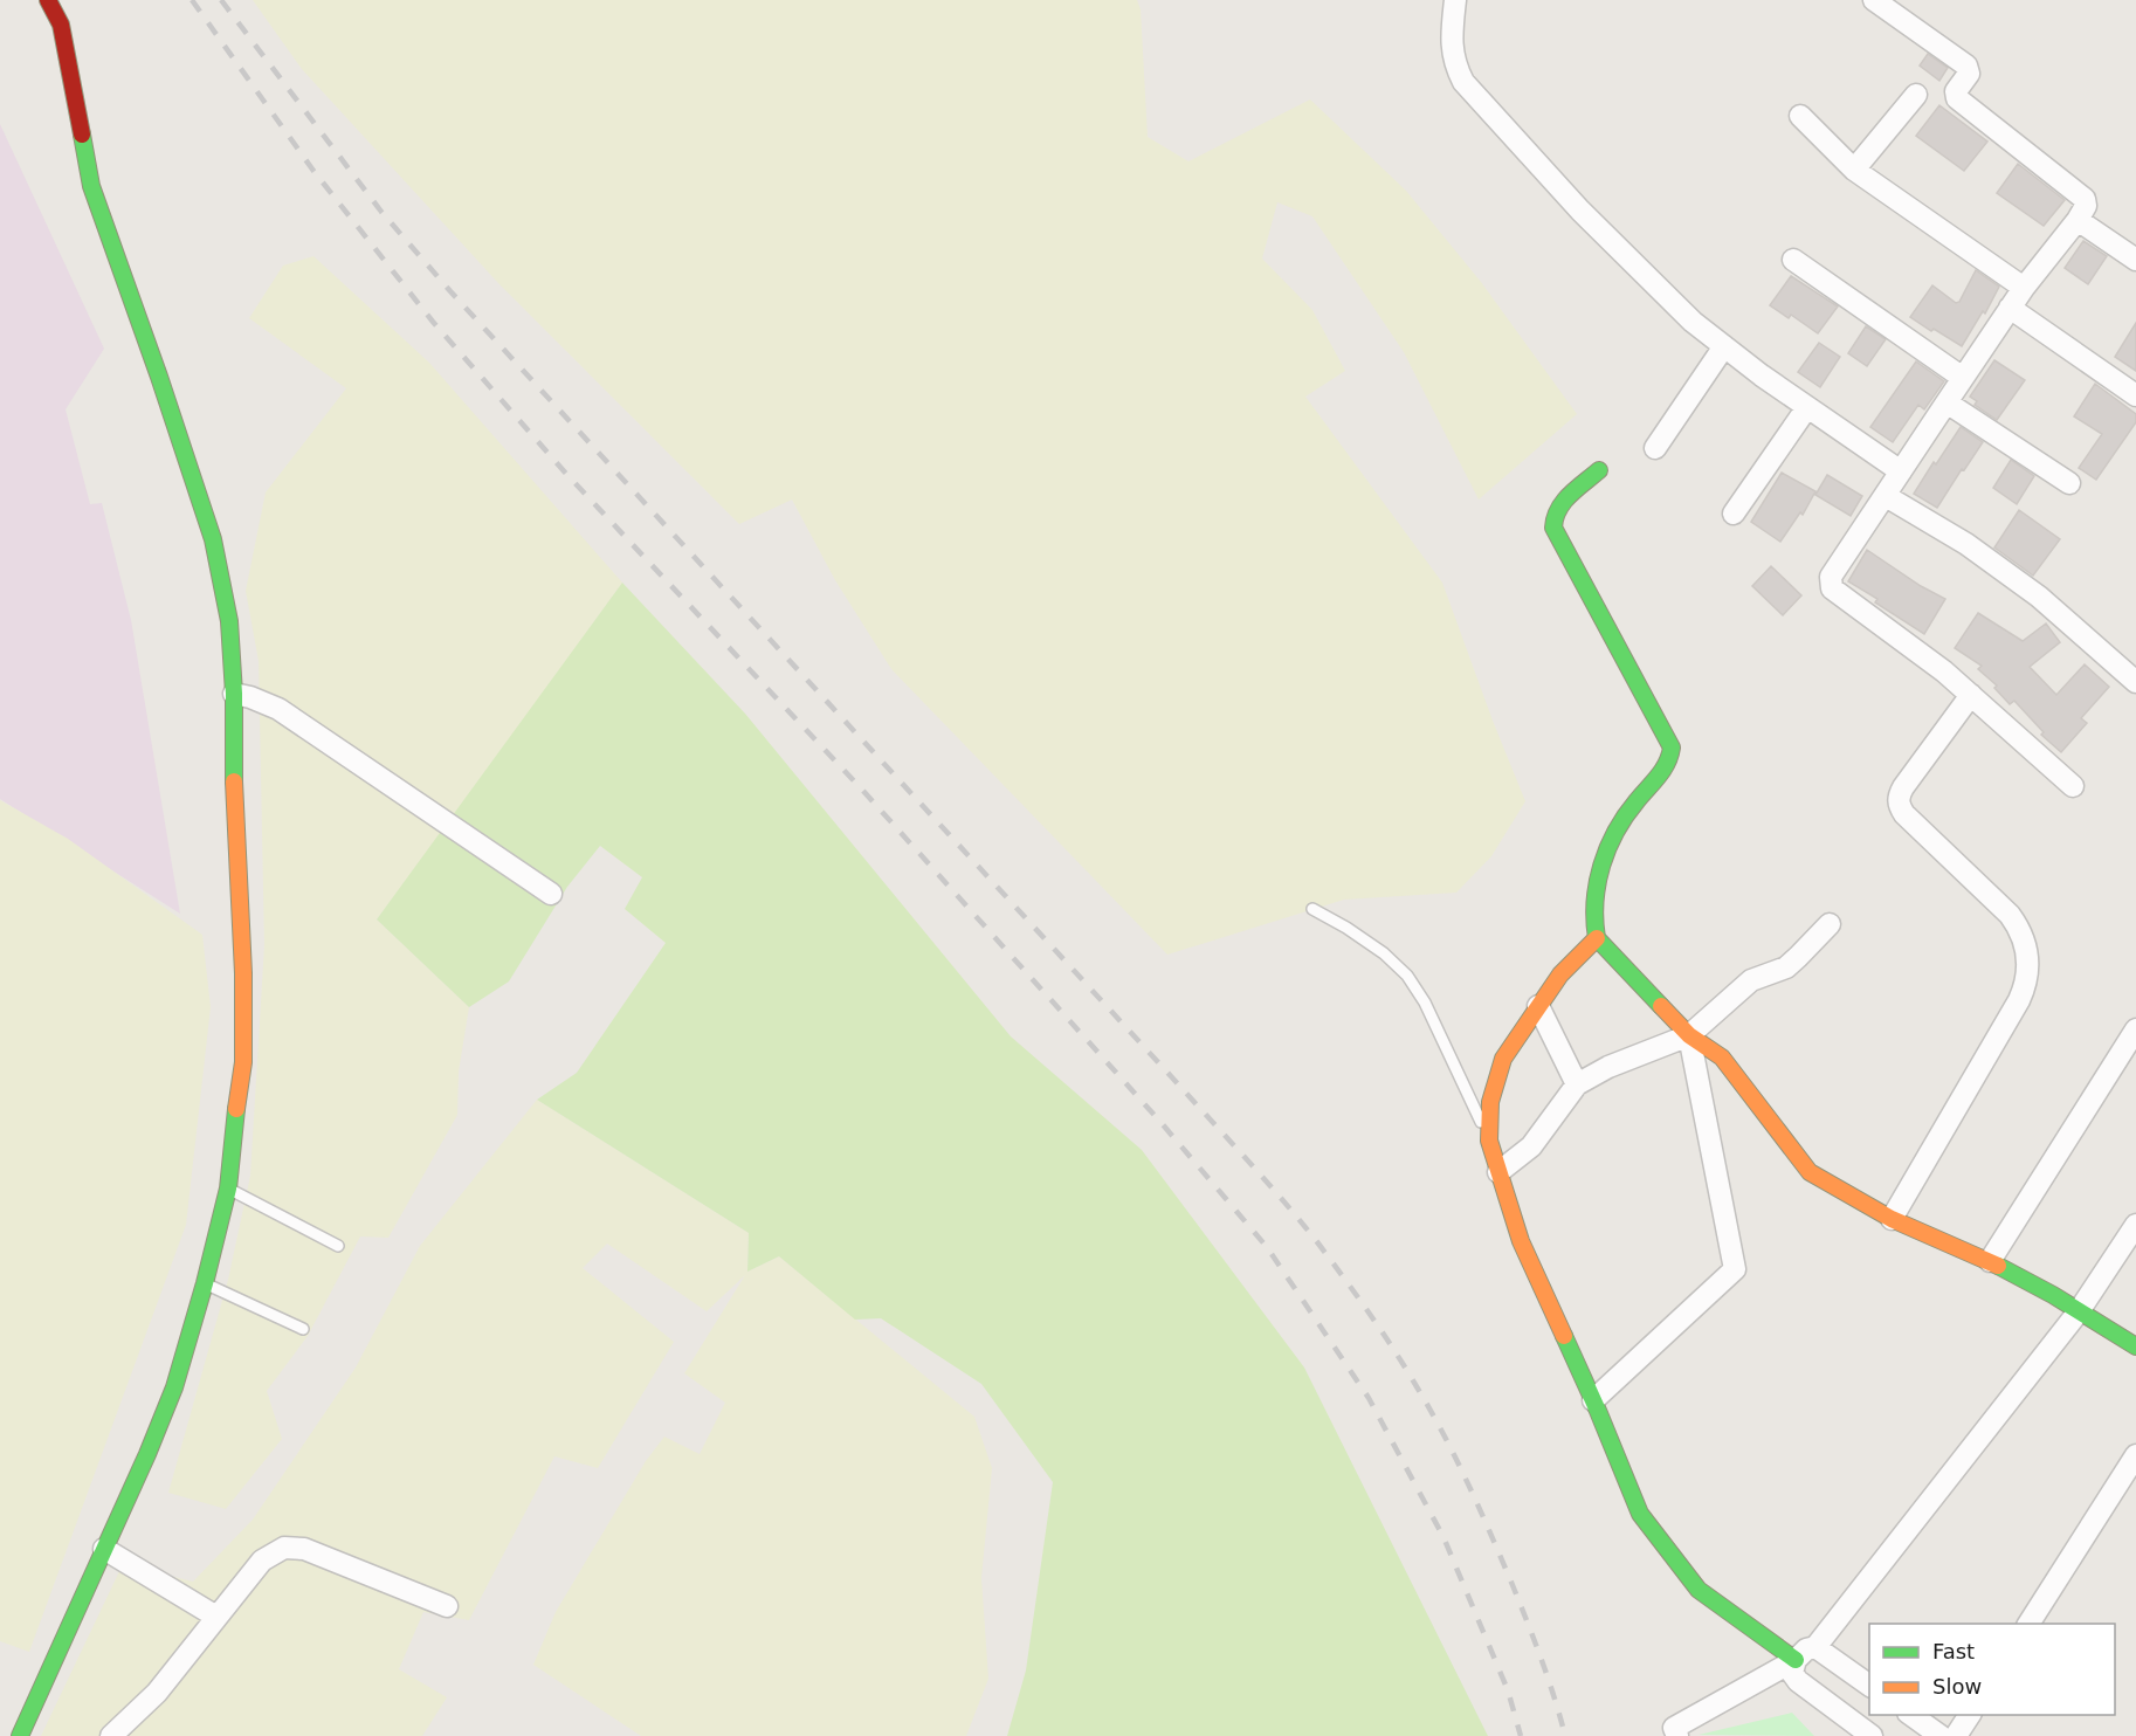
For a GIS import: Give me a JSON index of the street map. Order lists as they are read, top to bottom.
{
  "legend": ["Fast", "Slow"]
}
